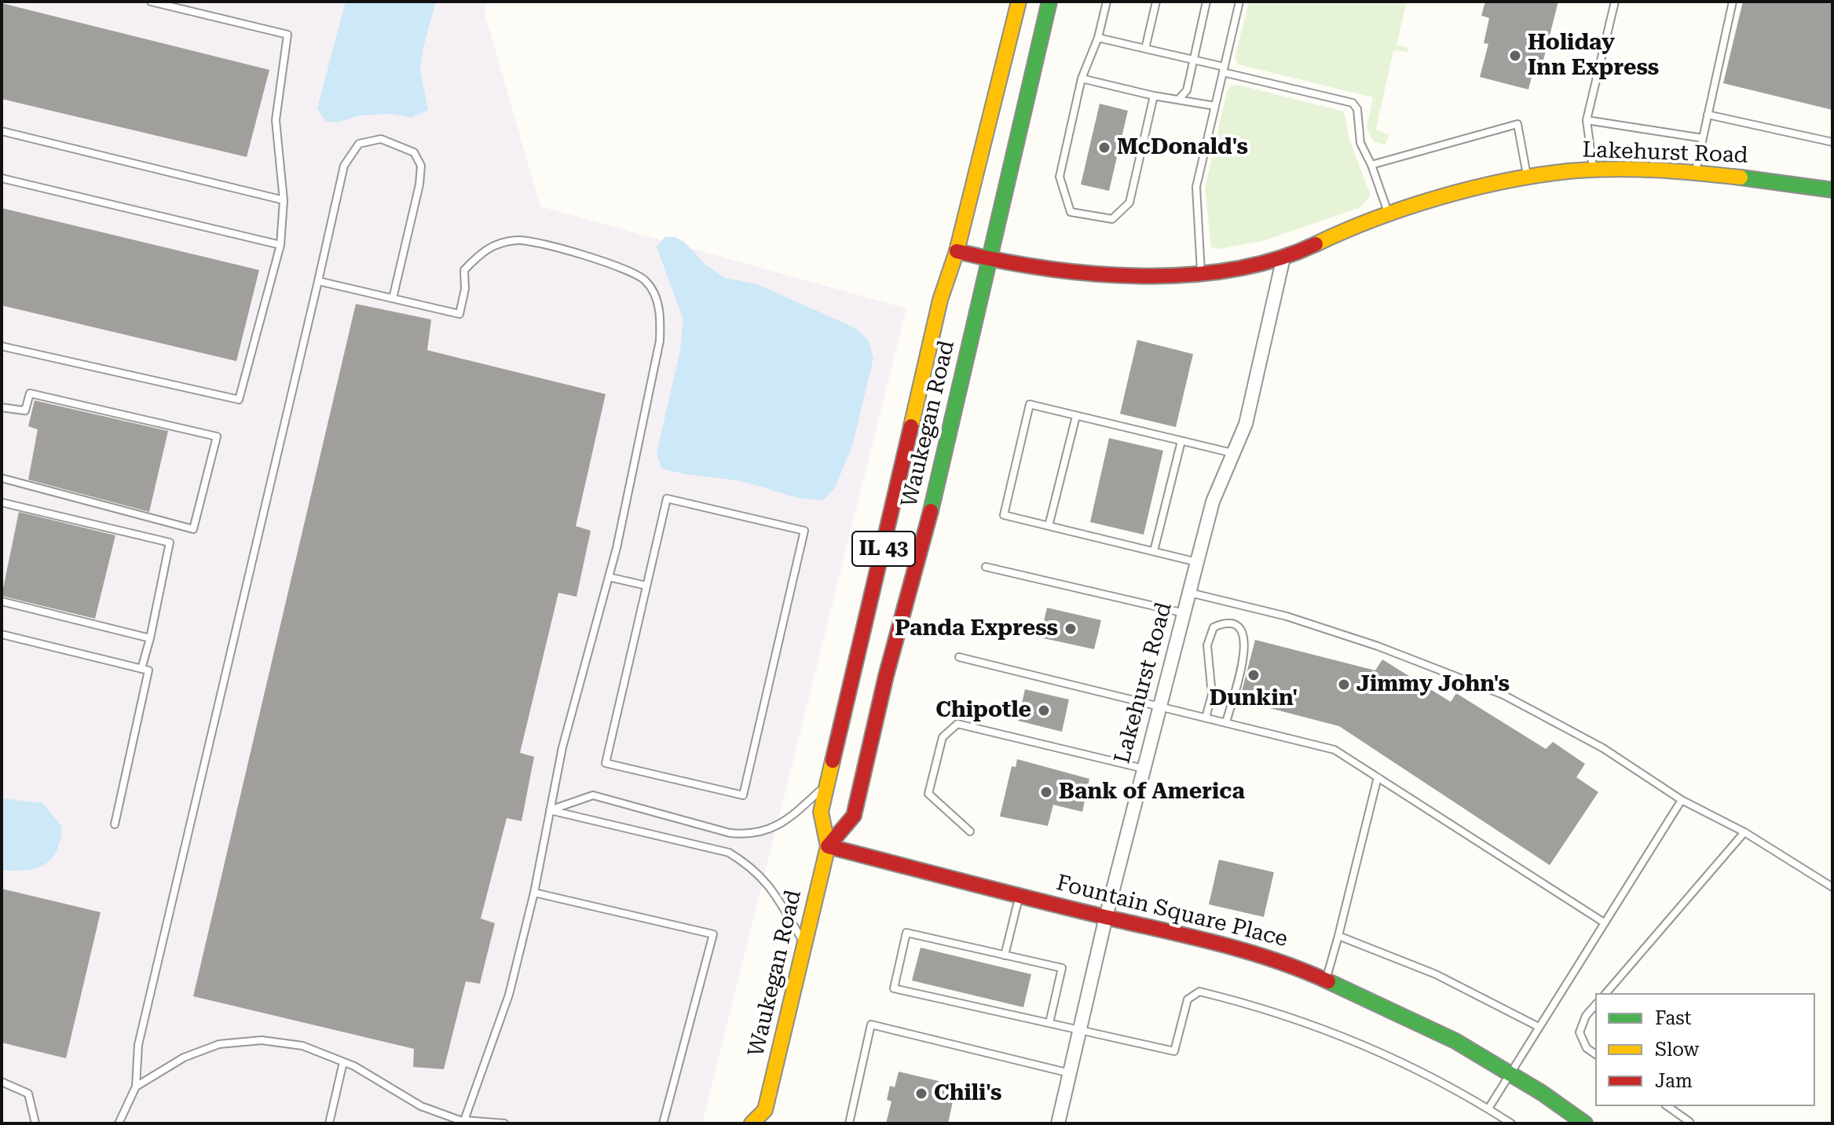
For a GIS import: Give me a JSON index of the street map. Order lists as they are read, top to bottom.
{
  "streets": {
    "main road": [
      "Lakehurst Road",
      "Waukegan Road",
      "IL 43",
      "Fountain Square Place"
    ]
  },
  "crossings": [
    ["Lakehurst Road", "Waukegan Road"],
    ["Lakehurst Road", "Fountain Square Place"],
    ["Waukegan Road", "Fountain Square Place"]
  ],
  "places": [
    "Holiday Inn Express",
    "McDonald's",
    "Panda Express",
    "Dunkin'",
    "Jimmy John's",
    "Chipotle",
    "Bank of America",
    "Chili's"
  ],
  "legend": ["Fast", "Slow", "Jam"]
}
